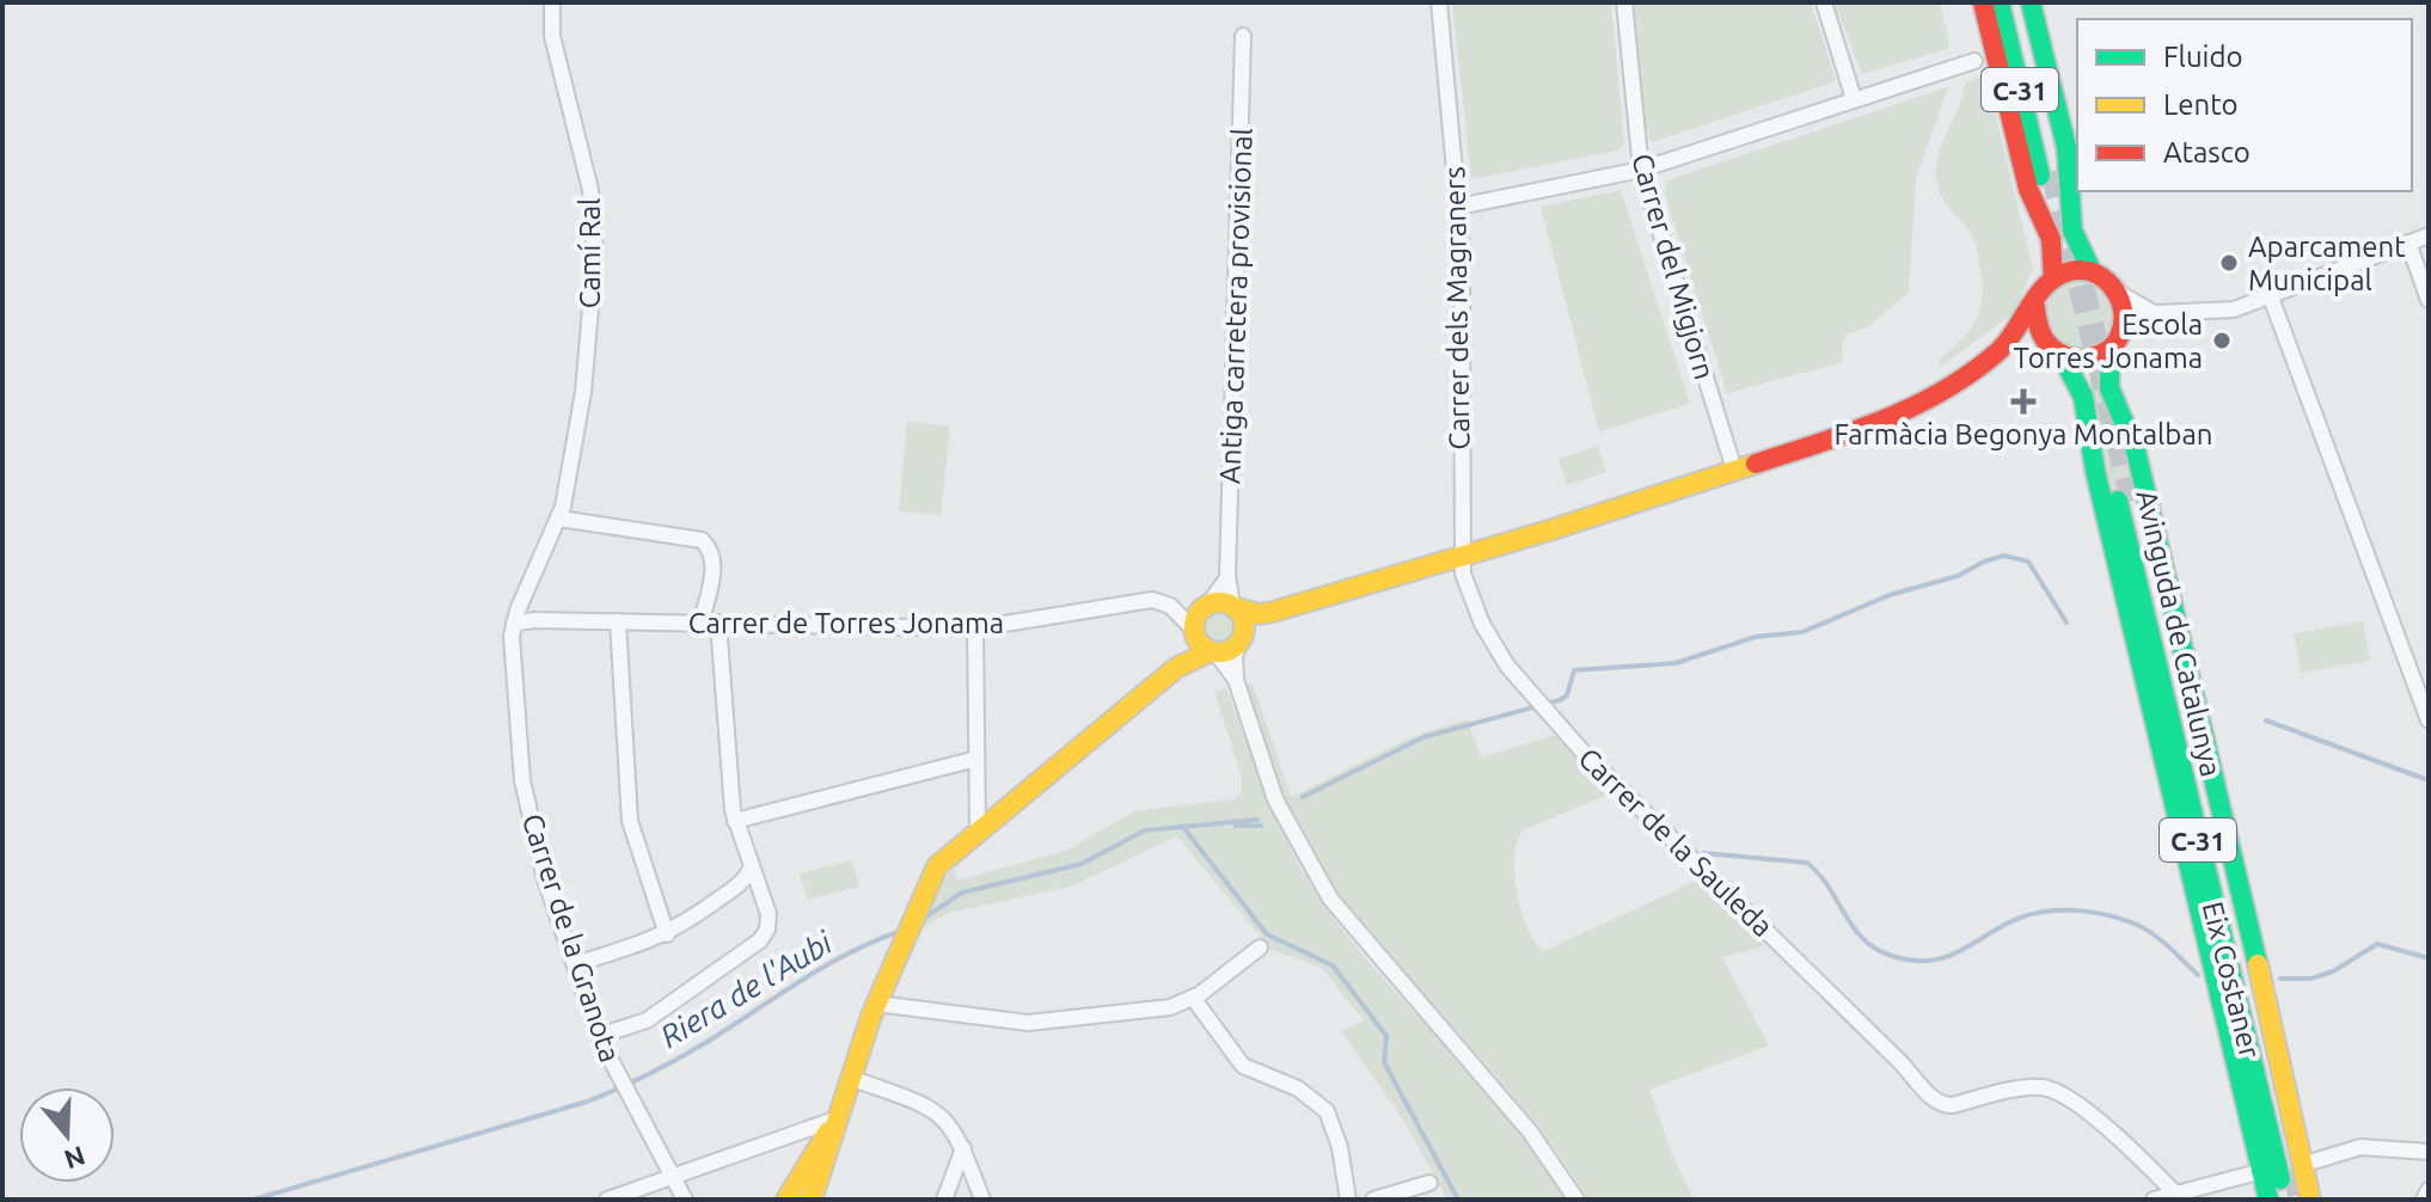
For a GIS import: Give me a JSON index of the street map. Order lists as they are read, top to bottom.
{
  "streets": {
    "main road": ["C-31", "Avinguda de Catalunya", "Eix Costaner"],
    "street": [
      "Camí Ral",
      "Carrer del Migjorn",
      "Antiga carretera provisional",
      "Carrer dels Magraners",
      "Carrer de Torres Jonama",
      "Carrer de la Sauleda",
      "Carrer de la Granota"
    ]
  },
  "crossings": [
    ["Camí Ral", "Carrer de Torres Jonama"],
    ["Camí Ral", "Carrer de la Granota"],
    ["Antiga carretera provisional", "Carrer de Torres Jonama"],
    ["Carrer dels Magraners", "Carrer de la Sauleda"],
    ["Carrer de Torres Jonama", "Carrer de la Granota"],
    ["Avinguda de Catalunya", "Eix Costaner"]
  ],
  "water": ["Riera de l'Aubi"],
  "places": {
    "other": ["Aparcament Municipal", "Escola Torres Jonama"],
    "health": ["Farmàcia Begonya Montalban"]
  },
  "legend": ["Fluido", "Lento", "Atasco"],
  "north": "bottom"
}
